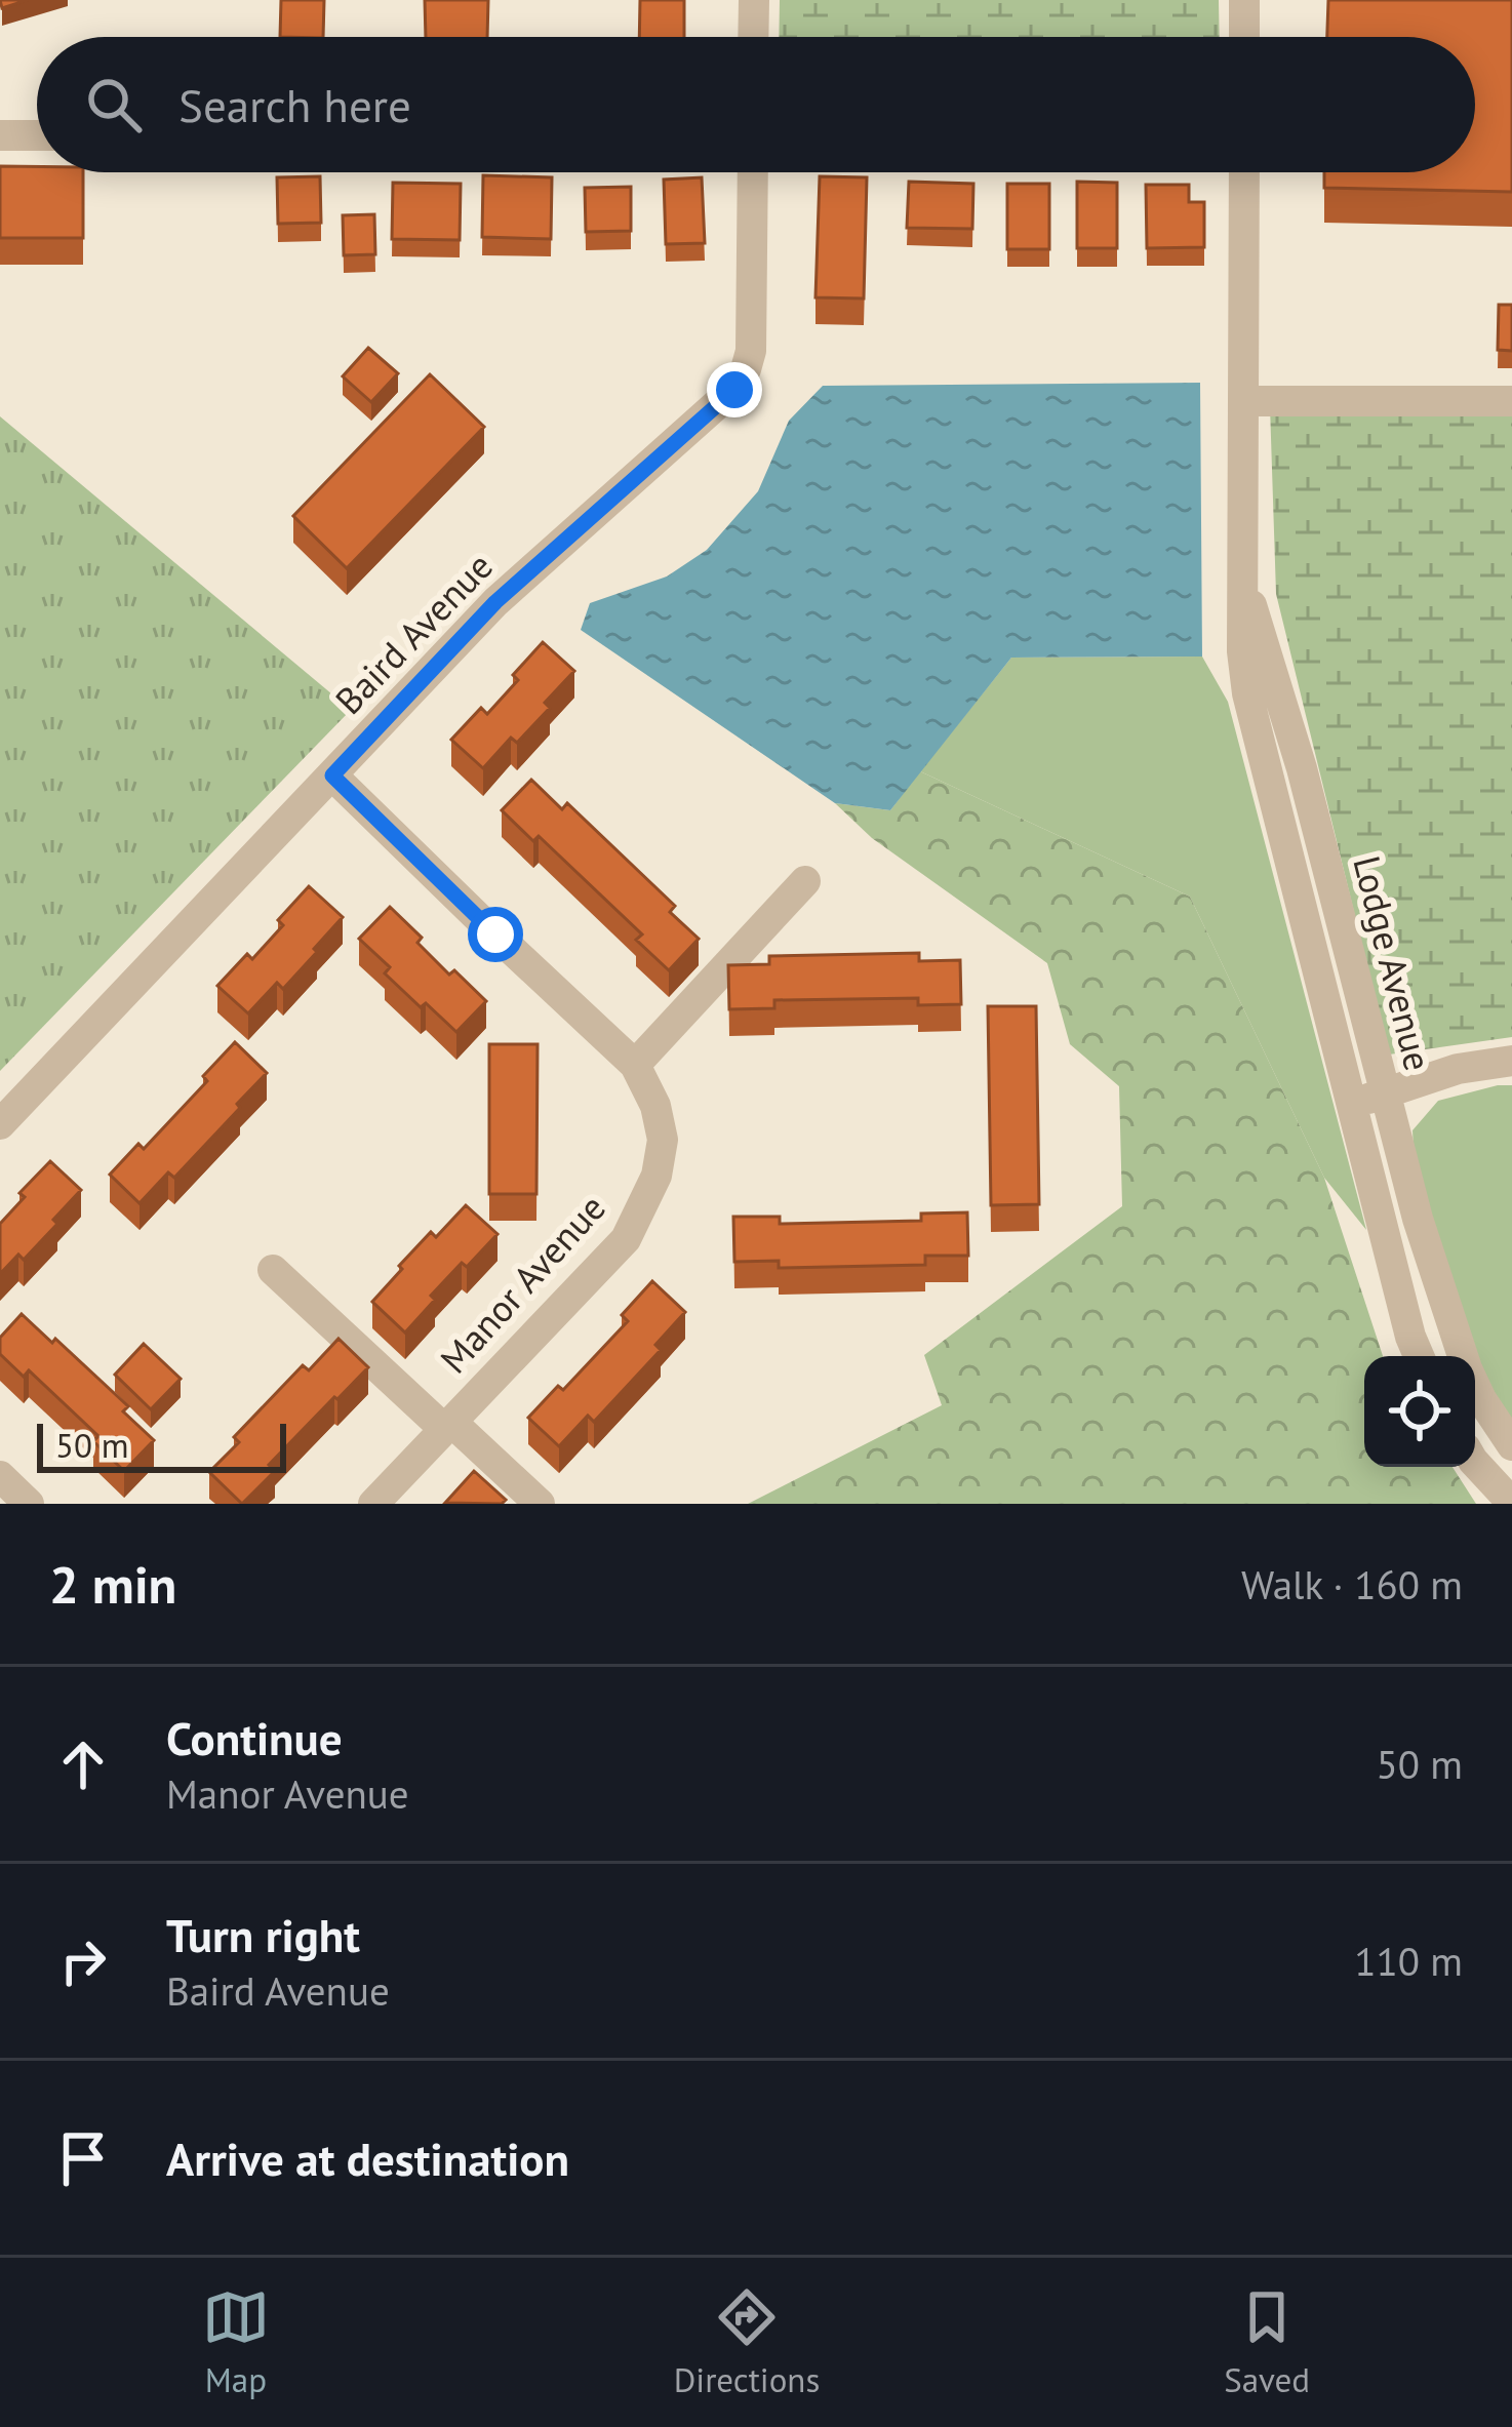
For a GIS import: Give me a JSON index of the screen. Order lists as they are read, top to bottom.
{
  "streets": {
    "street": ["Baird Avenue", "Lodge Avenue", "Manor Avenue"]
  },
  "crossings": [
    ["Baird Avenue", "Manor Avenue"]
  ],
  "scale_bar": "50 m",
  "page": {
    "search": "Search here",
    "scale": "50 m",
    "heading": ["2 min", "Walk · 160 m"],
    "list": [
      ["Continue", "Manor Avenue", "50 m"],
      ["Turn right", "Baird Avenue", "110 m"],
      "Arrive at destination"
    ],
    "nav": ["Map", "Directions", "Saved"]
  }
}
